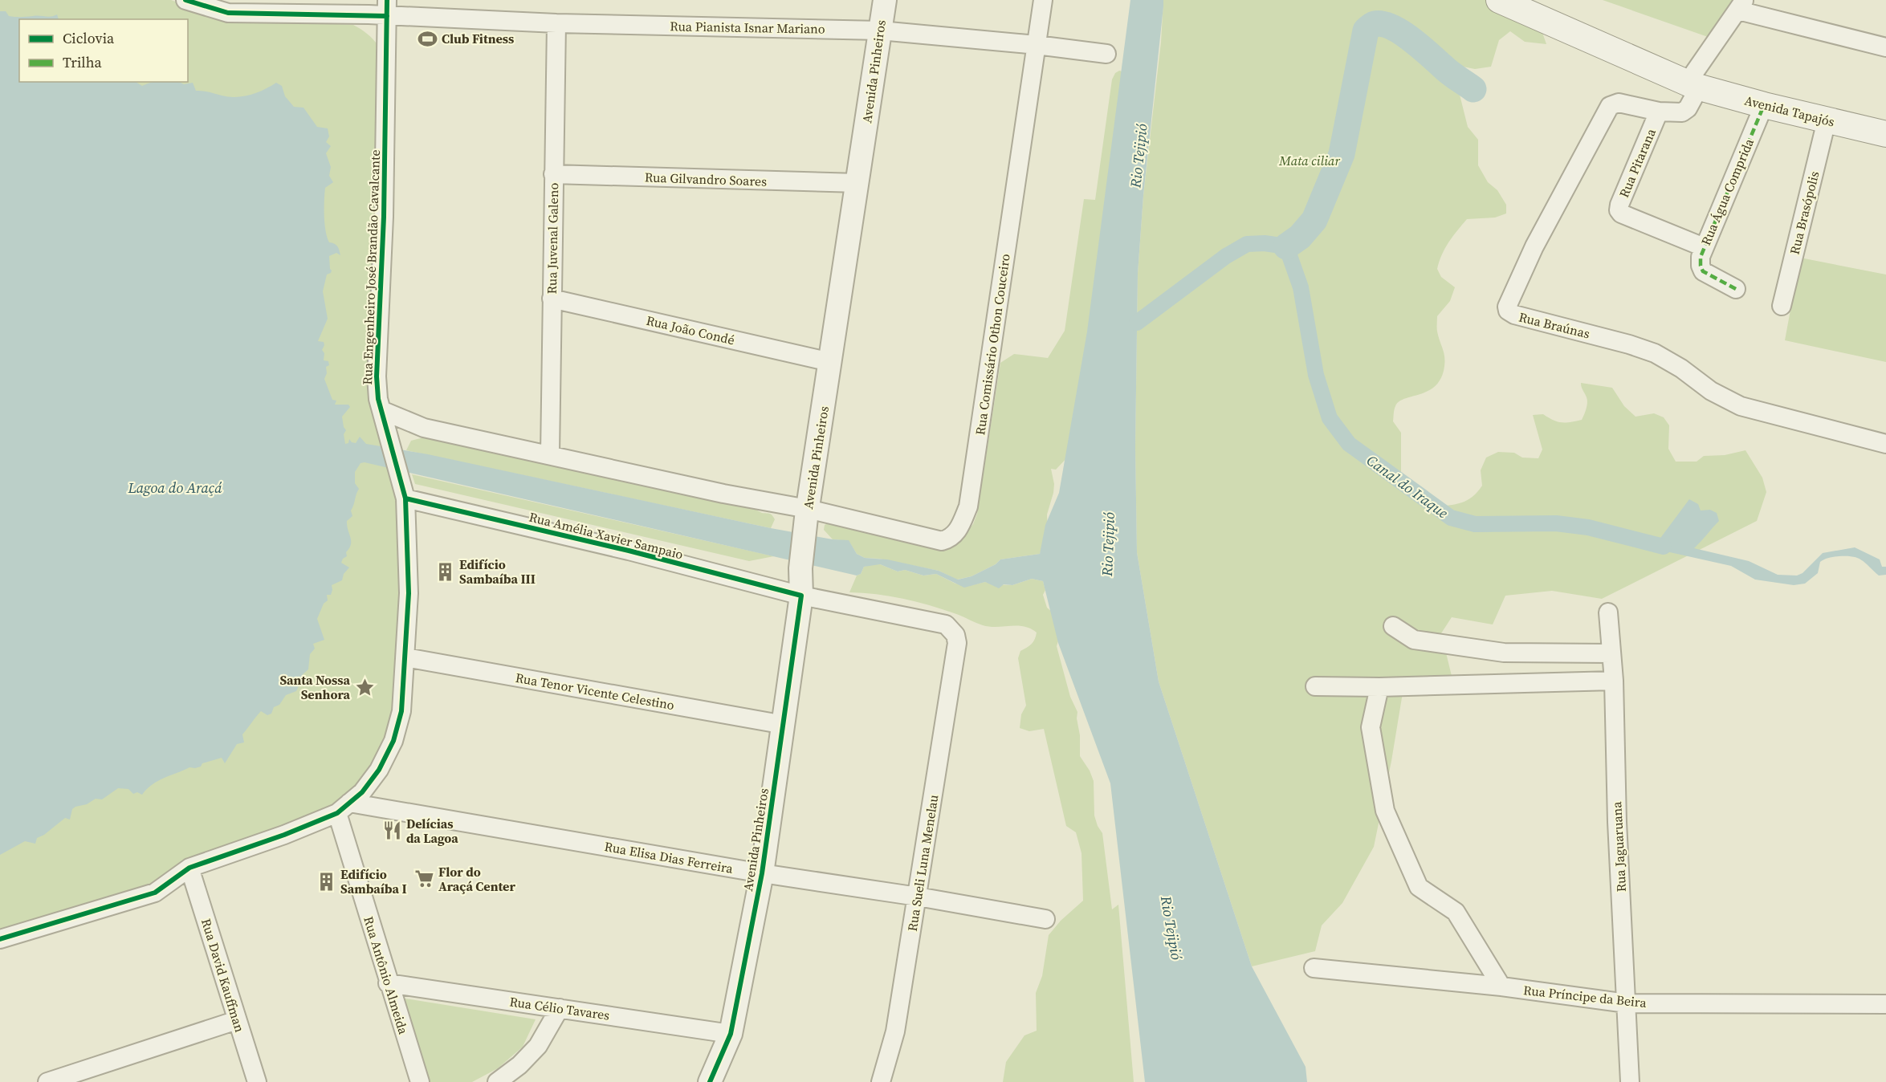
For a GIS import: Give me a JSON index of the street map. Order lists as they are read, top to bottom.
{
  "streets": {
    "main road": ["Avenida Tapajós"],
    "street": [
      "Rua Pianista Isnar Mariano",
      "Avenida Pinheiros",
      "Rua Pitarana",
      "Rua Gilvandro Soares",
      "Rua Água Comprida",
      "Rua Brasópolis",
      "Rua Juvenal Galeno",
      "Rua Engenheiro José Brandão Cavalcante",
      "Rua Braúnas",
      "Rua João Condé",
      "Rua Comissário Othon Couceiro",
      "Rua Amélia Xavier Sampaio",
      "Rua Tenor Vicente Celestino",
      "Rua Jaguaruana",
      "Rua Elisa Dias Ferreira",
      "Rua Sueli Luna Menelau",
      "Rua David Kauffman",
      "Rua Antônio Almeida",
      "Rua Príncipe da Beira",
      "Rua Célio Tavares"
    ]
  },
  "crossings": [
    ["Rua Pianista Isnar Mariano", "Avenida Pinheiros"],
    ["Rua Pianista Isnar Mariano", "Rua Juvenal Galeno"],
    ["Rua Pianista Isnar Mariano", "Rua Engenheiro José Brandão Cavalcante"],
    ["Rua Pianista Isnar Mariano", "Rua Comissário Othon Couceiro"],
    ["Avenida Pinheiros", "Rua Gilvandro Soares"],
    ["Avenida Pinheiros", "Rua João Condé"],
    ["Avenida Pinheiros", "Rua Comissário Othon Couceiro"],
    ["Avenida Pinheiros", "Rua Amélia Xavier Sampaio"],
    ["Avenida Pinheiros", "Rua Tenor Vicente Celestino"],
    ["Avenida Pinheiros", "Rua Elisa Dias Ferreira"],
    ["Avenida Pinheiros", "Rua Célio Tavares"],
    ["Avenida Tapajós", "Rua Água Comprida"],
    ["Avenida Tapajós", "Rua Brasópolis"],
    ["Avenida Tapajós", "Rua Braúnas"],
    ["Rua Pitarana", "Rua Água Comprida"],
    ["Rua Pitarana", "Rua Braúnas"],
    ["Rua Gilvandro Soares", "Rua Juvenal Galeno"],
    ["Rua Juvenal Galeno", "Rua João Condé"],
    ["Rua Juvenal Galeno", "Rua Comissário Othon Couceiro"],
    ["Rua Engenheiro José Brandão Cavalcante", "Rua Comissário Othon Couceiro"],
    ["Rua Engenheiro José Brandão Cavalcante", "Rua Amélia Xavier Sampaio"],
    ["Rua Engenheiro José Brandão Cavalcante", "Rua Tenor Vicente Celestino"],
    ["Rua Engenheiro José Brandão Cavalcante", "Rua Elisa Dias Ferreira"],
    ["Rua Engenheiro José Brandão Cavalcante", "Rua David Kauffman"],
    ["Rua Engenheiro José Brandão Cavalcante", "Rua Antônio Almeida"],
    ["Rua Amélia Xavier Sampaio", "Rua Sueli Luna Menelau"],
    ["Rua Jaguaruana", "Rua Príncipe da Beira"],
    ["Rua Elisa Dias Ferreira", "Rua Sueli Luna Menelau"],
    ["Rua Elisa Dias Ferreira", "Rua Antônio Almeida"],
    ["Rua Antônio Almeida", "Rua Célio Tavares"]
  ],
  "water": ["Rio Tejipió", "Canal do Iraque", "Lagoa do Araçá"],
  "parks": ["Mata ciliar"],
  "places": {
    "sports": ["Club Fitness"],
    "building": ["Edifício Sambaíba III", "Edifício Sambaíba I"],
    "place": ["Santa Nossa Senhora"],
    "restaurant": ["Delícias da Lagoa"],
    "supermarket": ["Flor do Araçá Center"]
  },
  "legend": ["Ciclovia", "Trilha"]
}
